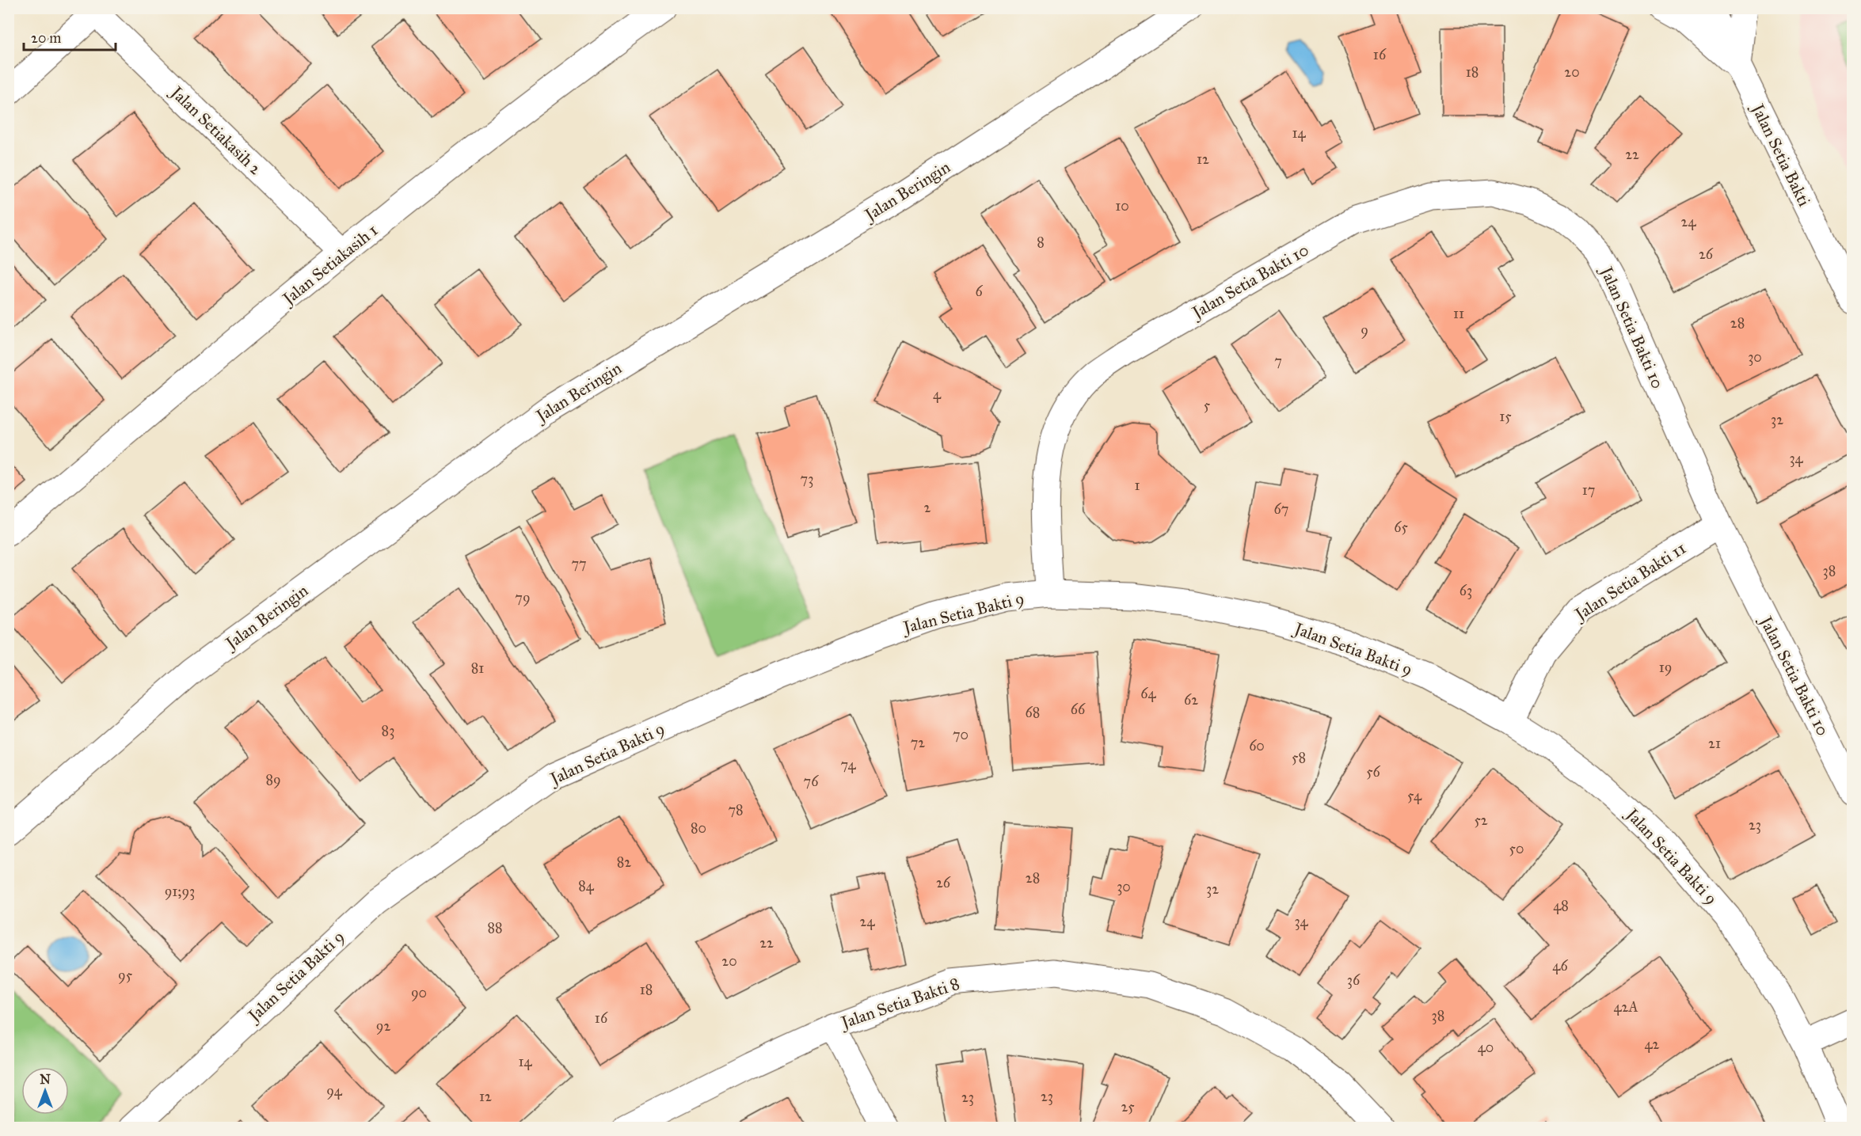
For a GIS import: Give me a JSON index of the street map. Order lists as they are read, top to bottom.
{
  "streets": {
    "street": [
      "Jalan Setiakasih 2",
      "Jalan Setia Bakti",
      "Jalan Beringin",
      "Jalan Setiakasih 1",
      "Jalan Setia Bakti 10",
      "Jalan Setia Bakti 11",
      "Jalan Setia Bakti 9",
      "Jalan Setia Bakti 8"
    ]
  },
  "crossings": [
    ["Jalan Setiakasih 2", "Jalan Setiakasih 1"],
    ["Jalan Setia Bakti 10", "Jalan Setia Bakti 11"],
    ["Jalan Setia Bakti 10", "Jalan Setia Bakti 9"],
    ["Jalan Setia Bakti 11", "Jalan Setia Bakti 9"]
  ],
  "house_numbers": [
    "16",
    "18",
    "20",
    "14",
    "22",
    "12",
    "10",
    "24",
    "8",
    "26",
    "6",
    "11",
    "28",
    "9",
    "30",
    "7",
    "4",
    "5",
    "15",
    "32",
    "34",
    "73",
    "1",
    "17",
    "2",
    "67",
    "65",
    "77",
    "38",
    "63",
    "79",
    "19",
    "81",
    "64",
    "62",
    "66",
    "68",
    "83",
    "70",
    "72",
    "21",
    "60",
    "58",
    "74",
    "56",
    "89",
    "76",
    "54",
    "78",
    "52",
    "23",
    "80",
    "50",
    "82",
    "28",
    "26",
    "84",
    "30",
    "32",
    "91;93",
    "48",
    "24",
    "34",
    "88",
    "22",
    "20",
    "46",
    "95",
    "36",
    "18",
    "90",
    "42A",
    "38",
    "16",
    "92",
    "42",
    "40",
    "14",
    "94",
    "12",
    "23",
    "23",
    "25"
  ],
  "scale_bar": "20 m",
  "north": "top"
}
